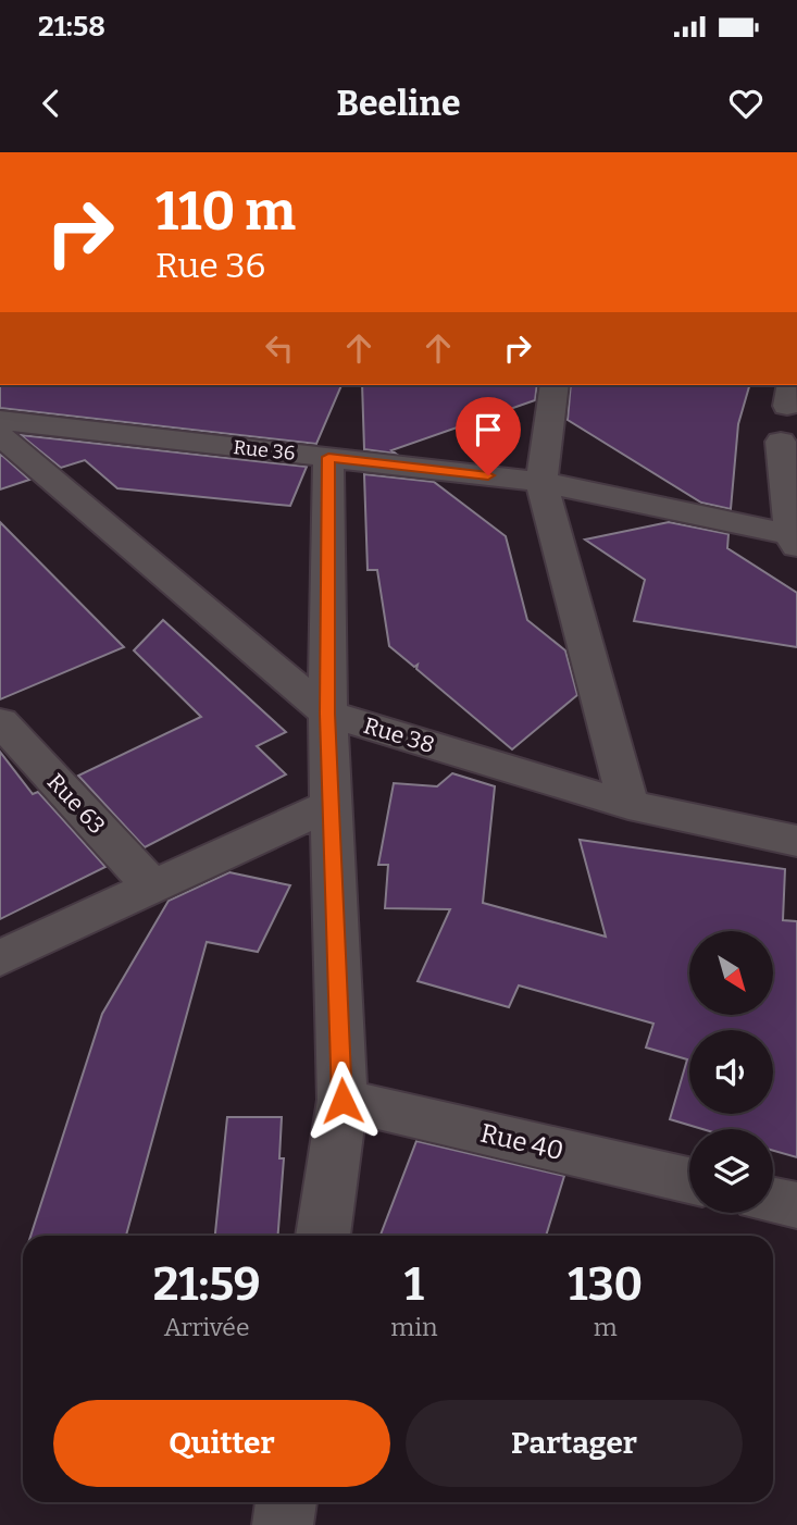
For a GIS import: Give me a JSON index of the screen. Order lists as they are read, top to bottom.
{
  "streets": {
    "street": [
      "Rue 36",
      "Rue 38",
      "Rue 63",
      "Rue 40"
    ]
  },
  "north": "bottom right",
  "page": {
    "status": "21:58",
    "header": "Beeline",
    "turn": ["110 m", "Rue 36"],
    "eta": [
      "21:59",
      "Arrivée",
      "1",
      "min",
      "130",
      "m"
    ],
    "buttons": ["Quitter", "Partager"]
  }
}
